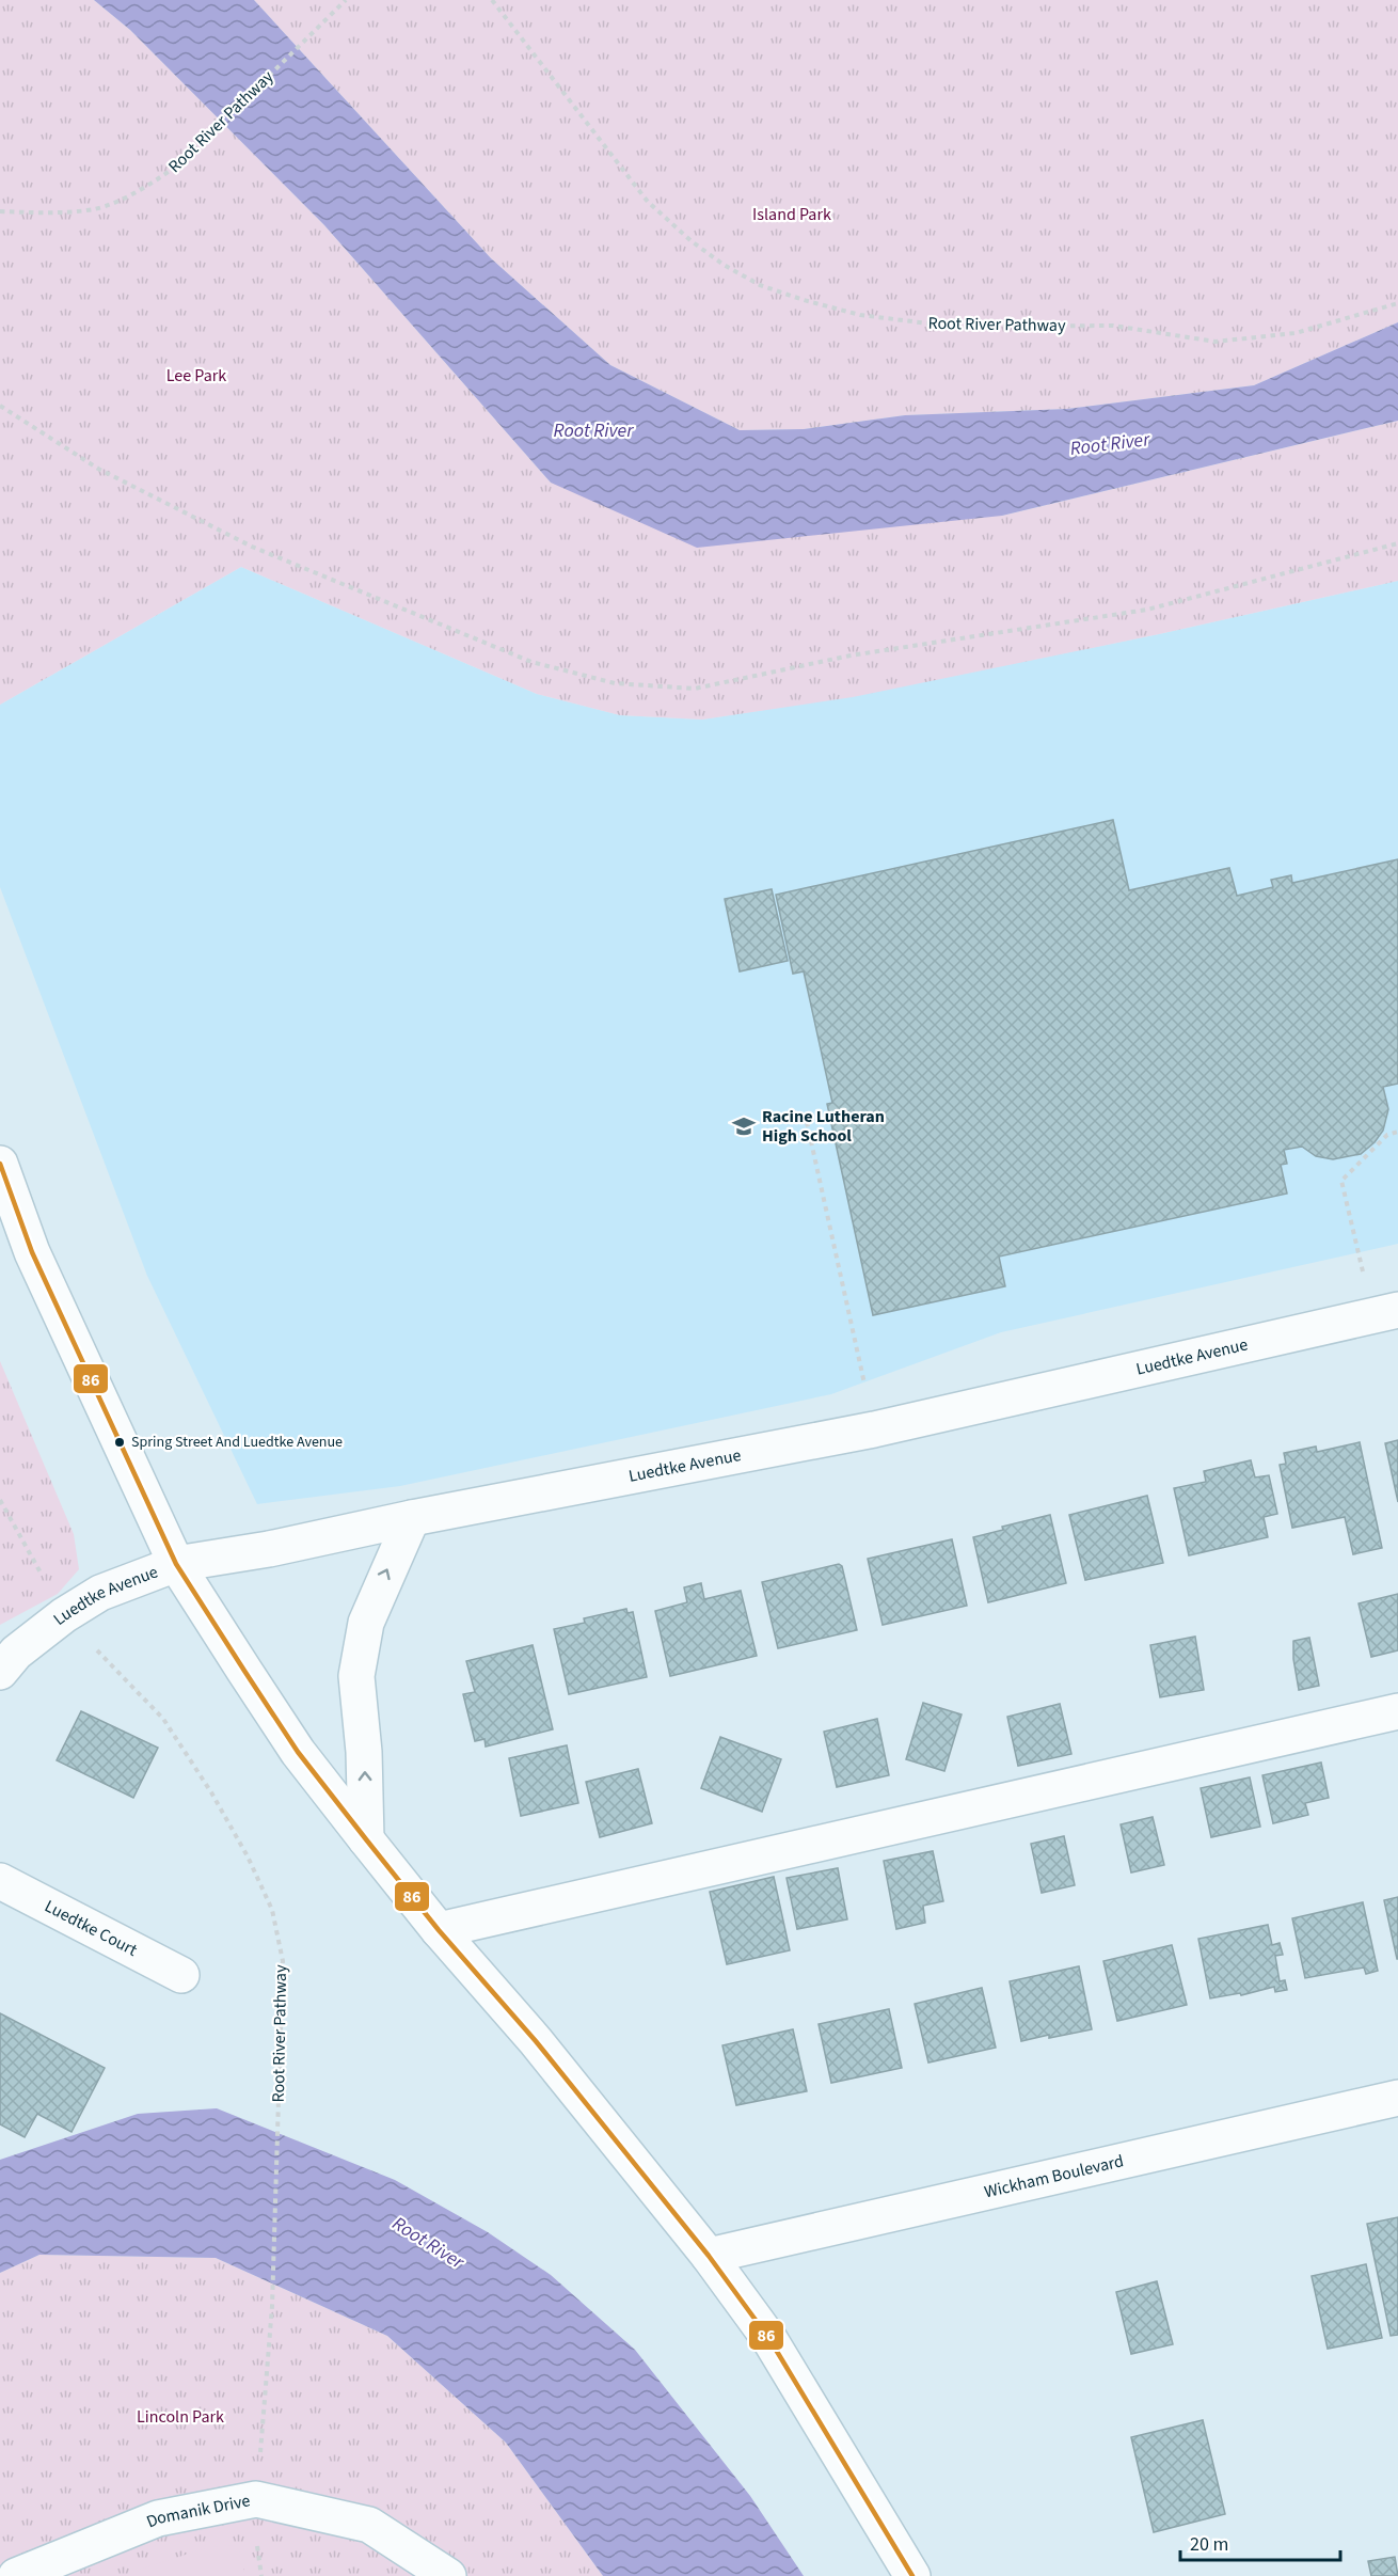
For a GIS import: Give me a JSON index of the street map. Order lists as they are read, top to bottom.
{
  "streets": {
    "street": [
      "Luedtke Avenue",
      "Luedtke Court",
      "Wickham Boulevard",
      "Domanik Drive"
    ],
    "path": ["Root River Pathway"]
  },
  "crossings": [
    ["Root River Pathway", "Luedtke Avenue"],
    ["Root River Pathway", "Domanik Drive"]
  ],
  "water": ["Root River"],
  "parks": ["Island Park", "Lee Park", "Lincoln Park"],
  "places": {
    "school or university": ["Racine Lutheran High School"],
    "other": ["Spring Street And Luedtke Avenue"]
  },
  "lines": ["transit line 86"],
  "scale_bar": "20 m"
}
